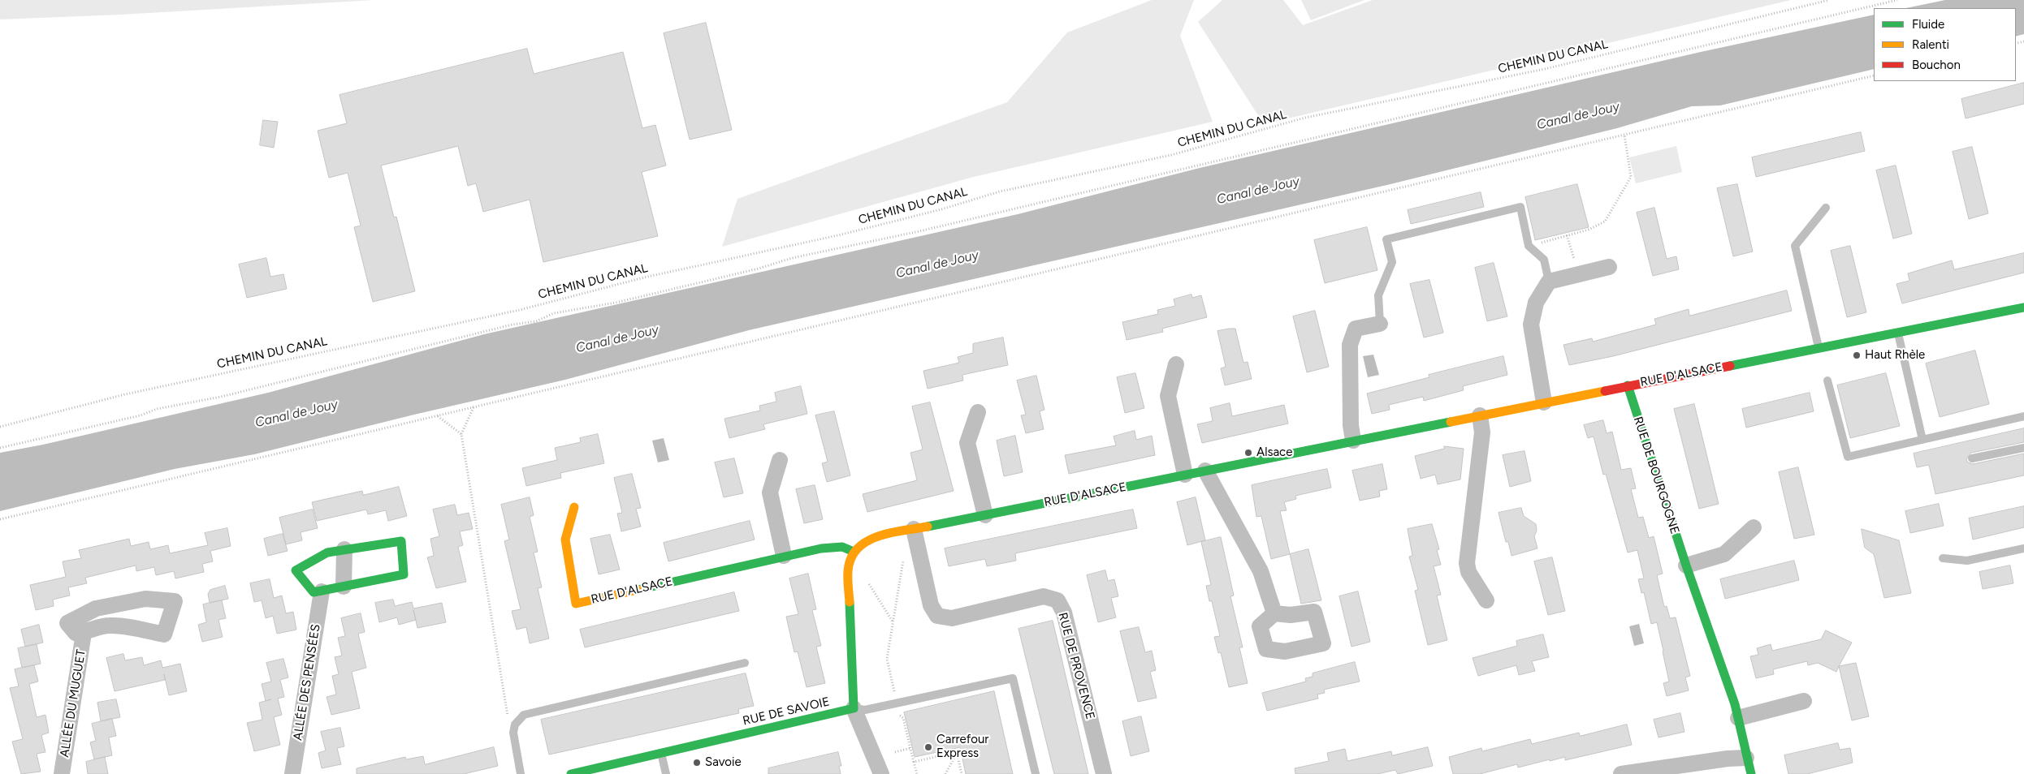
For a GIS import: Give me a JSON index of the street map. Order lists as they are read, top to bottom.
{
  "streets": {
    "street": [
      "RUE D'ALSACE",
      "RUE DE BOURGOGNE",
      "RUE DE PROVENCE",
      "ALLÉE DES PENSÉES",
      "ALLÉE DU MUGUET",
      "RUE DE SAVOIE"
    ],
    "path": ["CHEMIN DU CANAL"]
  },
  "crossings": [
    ["RUE D'ALSACE", "RUE DE BOURGOGNE"],
    ["RUE D'ALSACE", "RUE DE PROVENCE"]
  ],
  "water": ["Canal de Jouy"],
  "places": [
    "Haut Rhèle",
    "Alsace",
    "Carrefour Express",
    "Savoie"
  ],
  "legend": ["Fluide", "Ralenti", "Bouchon"]
}
